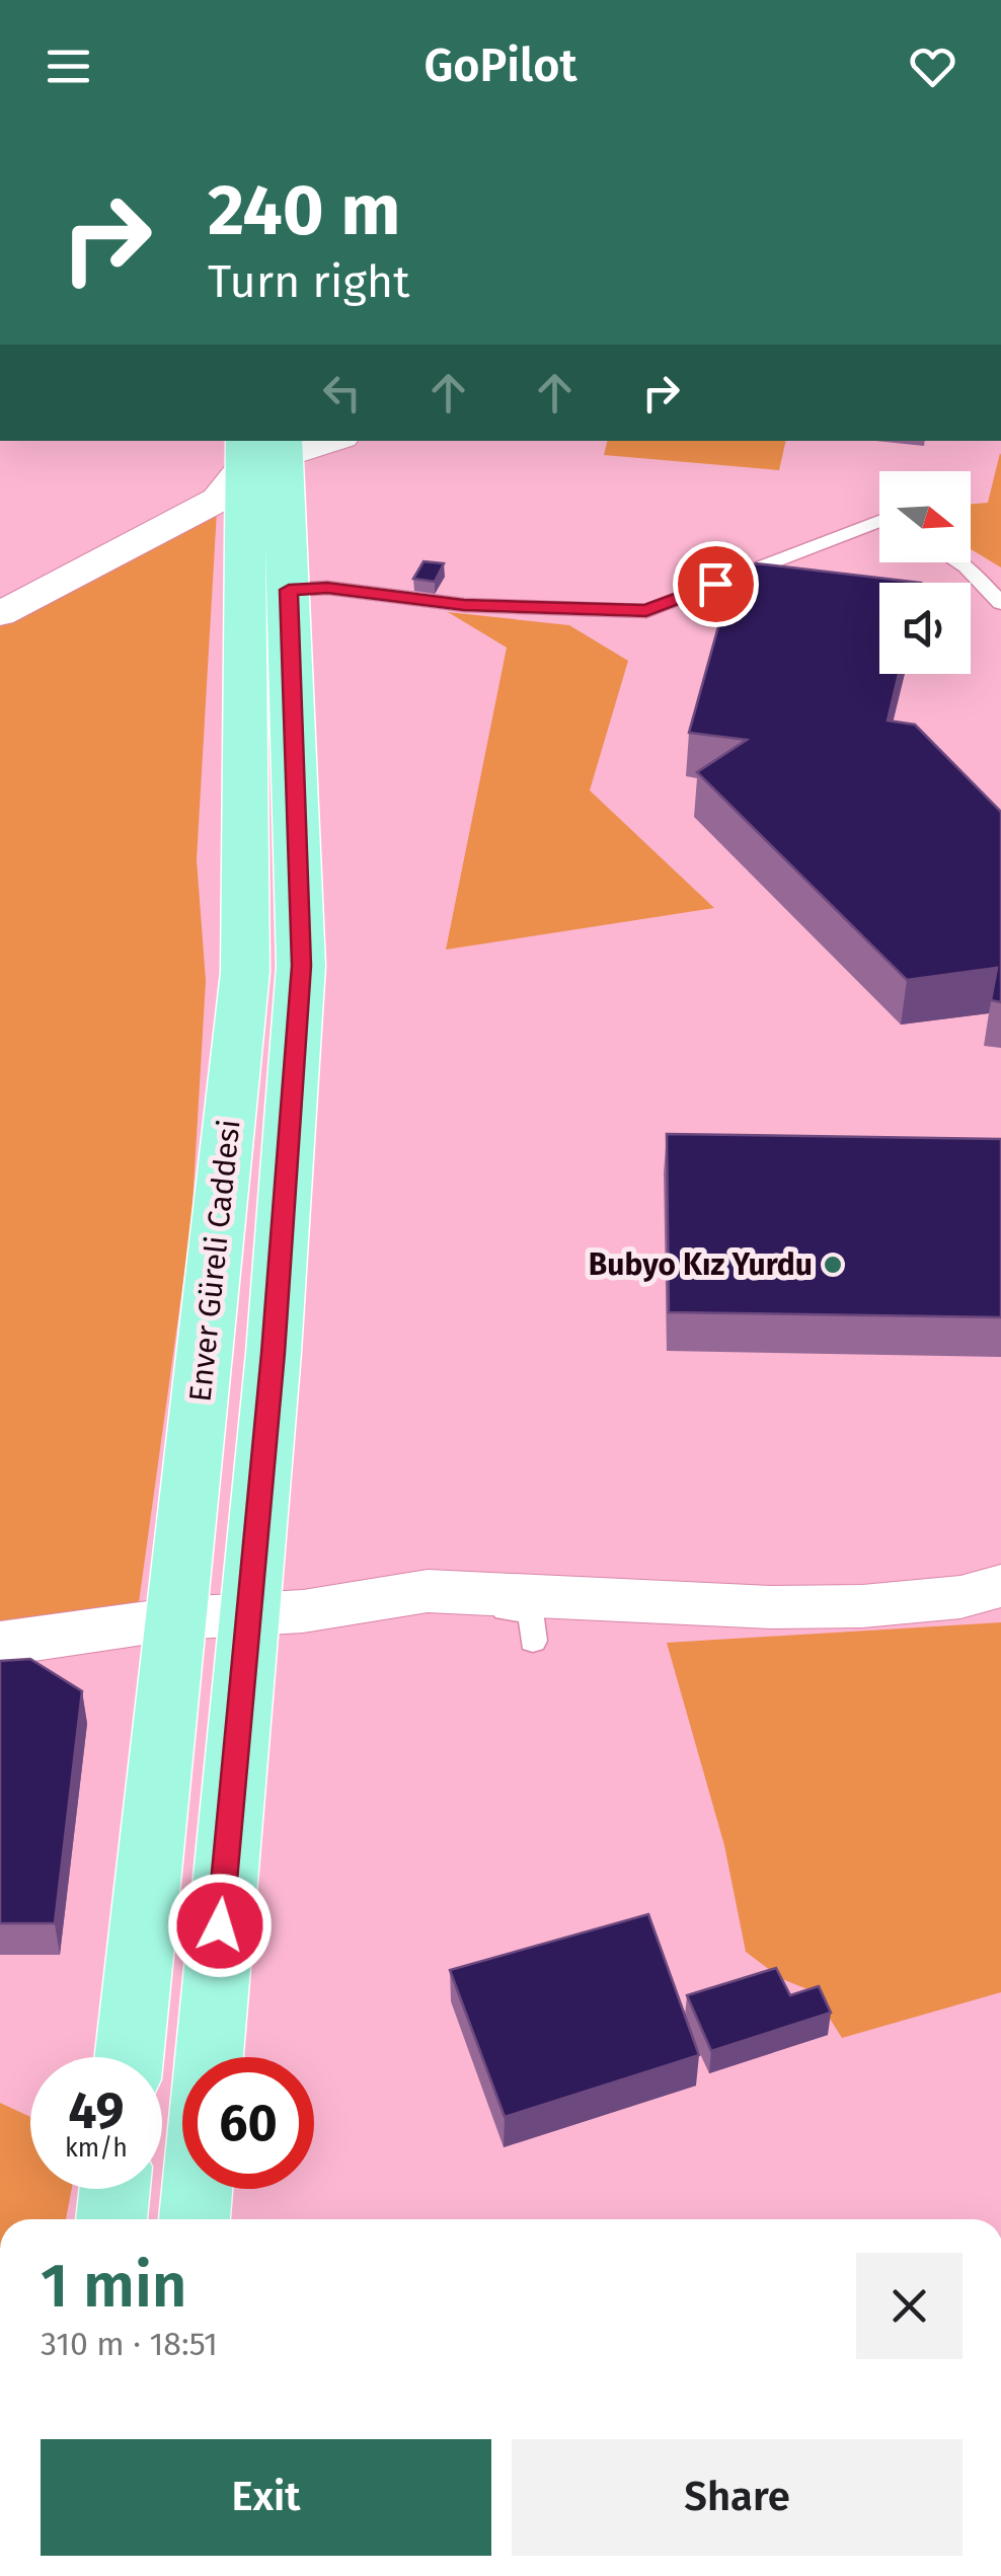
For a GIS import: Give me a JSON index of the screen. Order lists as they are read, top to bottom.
{
  "streets": {
    "main road": ["Enver Güreli Caddesi"]
  },
  "places": ["Bubyo Kız Yurdu"],
  "north": "right",
  "page": {
    "header": "GoPilot",
    "turn": ["240 m", "Turn right"],
    "speed": "49 km/h",
    "limit": "60",
    "heading": ["1 min", "310 m · 18:51"],
    "buttons": ["Exit", "Share"]
  }
}
